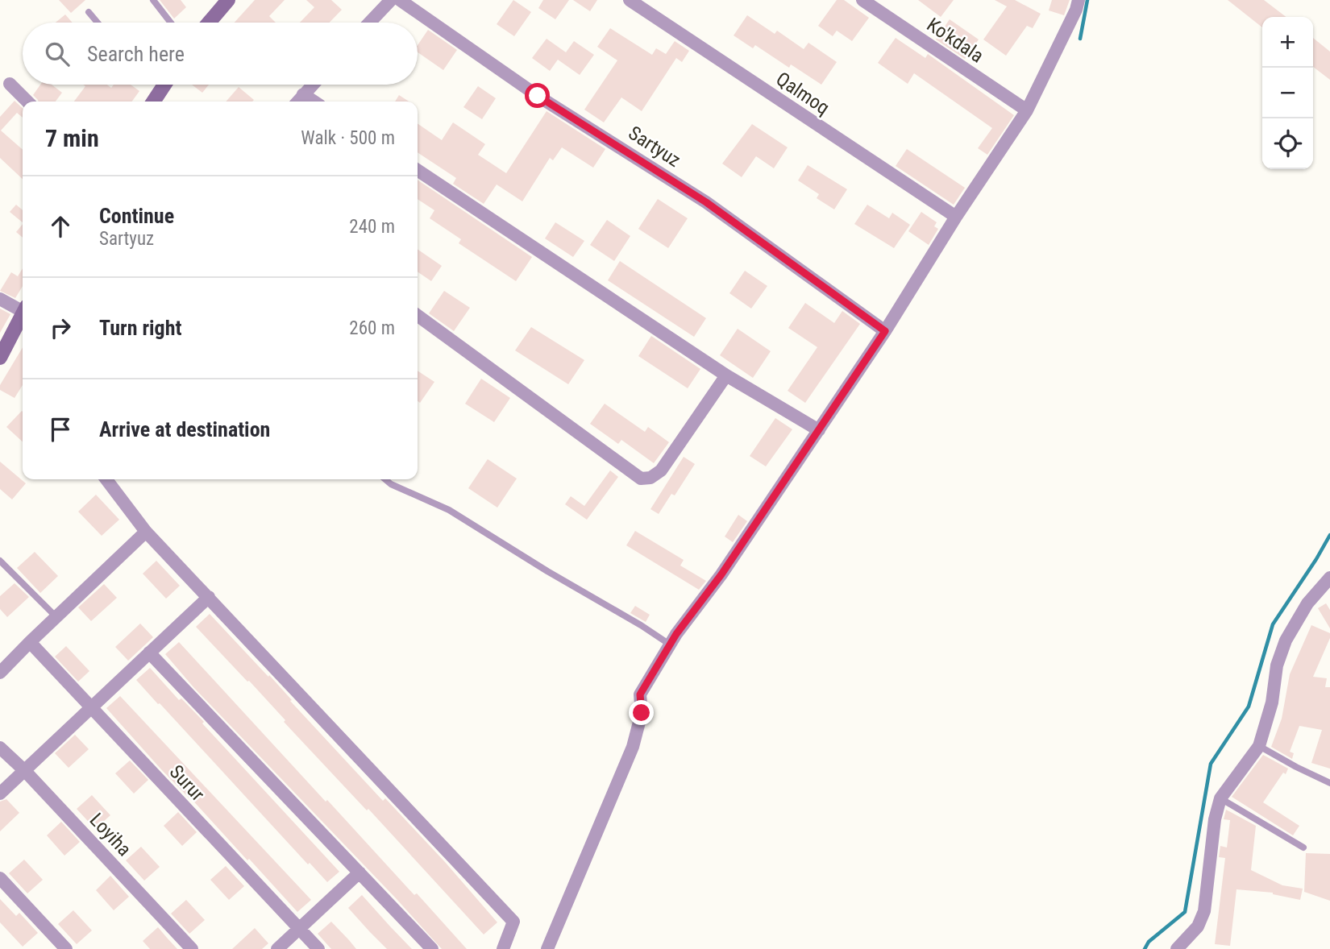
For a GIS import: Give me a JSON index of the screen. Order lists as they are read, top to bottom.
{
  "streets": {
    "street": [
      "Ko'kdala",
      "Qalmoq",
      "Sartyuz",
      "Surur",
      "Loyiha"
    ]
  },
  "page": {
    "map_buttons": ["+", "−"],
    "search": "Search here",
    "heading": ["7 min", "Walk · 500 m"],
    "list": [
      ["Continue", "Sartyuz", "240 m"],
      ["Turn right", "260 m"],
      "Arrive at destination"
    ]
  }
}
